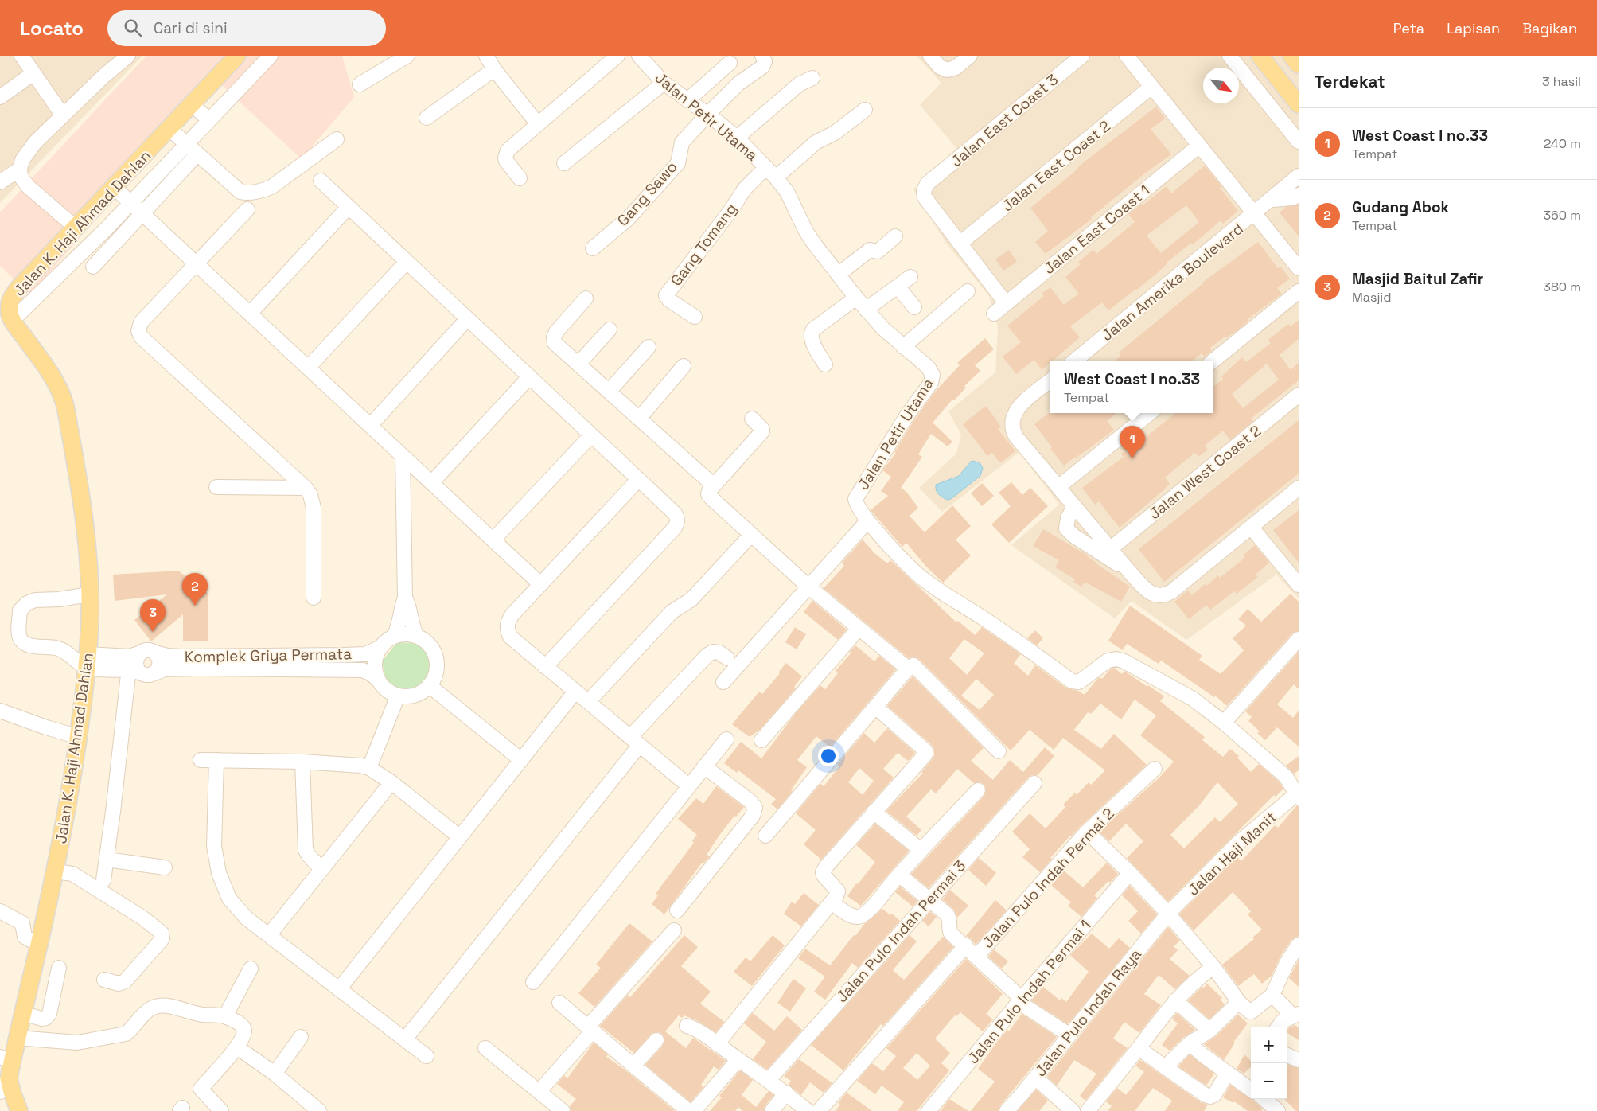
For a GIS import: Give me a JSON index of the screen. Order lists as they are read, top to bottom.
{
  "streets": {
    "main road": ["Jalan K. Haji Ahmad Dahlan"],
    "street": [
      "Jalan Petir Utama",
      "Jalan East Coast 3",
      "Jalan East Coast 2",
      "Gang Sawo",
      "Jalan East Coast 1",
      "Gang Tomang",
      "Jalan Amerika Boulevard",
      "Jalan West Coast 2",
      "Komplek Griya Permata",
      "Jalan Haji Manit",
      "Jalan Pulo Indah Permai 2",
      "Jalan Pulo Indah Permai 3",
      "Jalan Pulo Indah Permai 1",
      "Jalan Pulo Indah Raya"
    ]
  },
  "crossings": [
    ["Jalan Petir Utama", "Gang Sawo"],
    ["Jalan Petir Utama", "Gang Tomang"],
    ["Jalan Petir Utama", "Jalan Haji Manit"],
    ["Jalan East Coast 3", "Jalan East Coast 2"],
    ["Jalan Haji Manit", "Jalan Pulo Indah Raya"]
  ],
  "north": "bottom right",
  "page": {
    "header": "Locato",
    "search": "Cari di sini",
    "nav": ["Peta", "Lapisan", "Bagikan"],
    "heading": ["Terdekat", "3 hasil"],
    "list": [
      {
        "mark": "1",
        "name": "West Coast I no.33",
        "note": "Tempat",
        "value": "240 m"
      },
      {
        "mark": "2",
        "name": "Gudang Abok",
        "note": "Tempat",
        "value": "360 m"
      },
      {
        "mark": "3",
        "name": "Masjid Baitul Zafir",
        "note": "Masjid",
        "value": "380 m"
      }
    ],
    "popup": ["West Coast I no.33", "Tempat"],
    "pins": ["1", "2", "3"],
    "map_buttons": ["+", "−"]
  }
}
